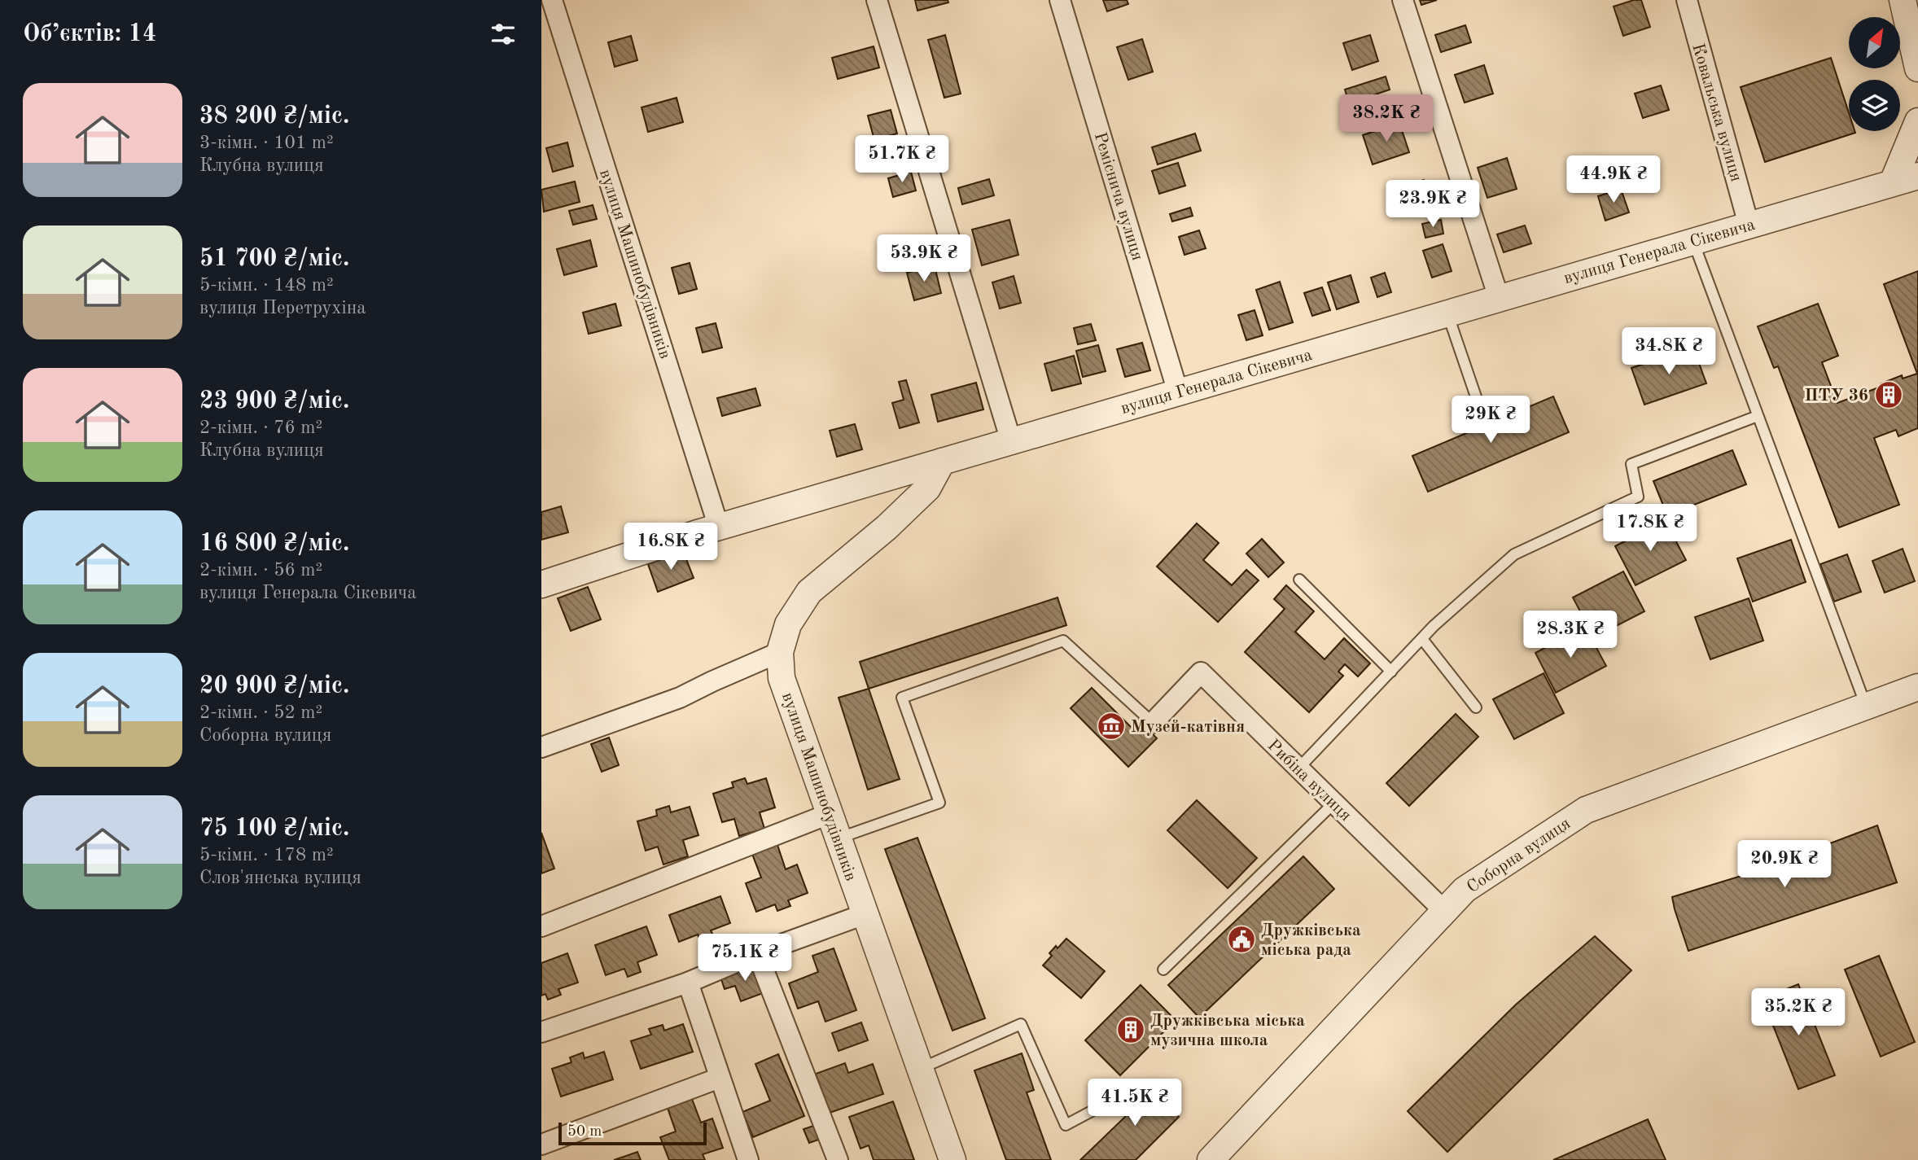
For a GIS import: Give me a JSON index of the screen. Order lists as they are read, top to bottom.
{
  "streets": {
    "street": [
      "Ковальська вулиця",
      "Реміснича вулиця",
      "вулиця Генерала Сікевича",
      "вулиця Машинобудівників",
      "Рибіна вулиця",
      "Соборна вулиця"
    ]
  },
  "crossings": [
    ["Ковальська вулиця", "вулиця Генерала Сікевича"],
    ["Реміснича вулиця", "вулиця Генерала Сікевича"],
    ["вулиця Генерала Сікевича", "вулиця Машинобудівників"],
    ["Рибіна вулиця", "Соборна вулиця"]
  ],
  "places": {
    "building": ["ПТУ 36", "Дружківська міська музична школа"],
    "museum": ["Музей-катівня"],
    "public building": ["Дружківська міська рада"]
  },
  "scale_bar": "50 m",
  "north": "top right",
  "page": {
    "heading": "Об’єктів: 14",
    "list": [
      {
        "name": "38 200 ₴/міс.",
        "note": "3-кімн. · 101 m² · Клубна вулиця"
      },
      {
        "name": "51 700 ₴/міс.",
        "note": "5-кімн. · 148 m² · вулиця Перетрухіна"
      },
      {
        "name": "23 900 ₴/міс.",
        "note": "2-кімн. · 76 m² · Клубна вулиця"
      },
      {
        "name": "16 800 ₴/міс.",
        "note": "2-кімн. · 56 m² · вулиця Генерала Сікевича"
      },
      {
        "name": "20 900 ₴/міс.",
        "note": "2-кімн. · 52 m² · Соборна вулиця"
      },
      {
        "name": "75 100 ₴/міс.",
        "note": "5-кімн. · 178 m² · Слов'янська вулиця"
      }
    ],
    "price": [
      "38.2K ₴",
      "51.7K ₴",
      "44.9K ₴",
      "23.9K ₴",
      "53.9K ₴",
      "34.8K ₴",
      "29K ₴",
      "17.8K ₴",
      "16.8K ₴",
      "28.3K ₴",
      "20.9K ₴",
      "75.1K ₴",
      "35.2K ₴",
      "41.5K ₴"
    ],
    "scale": "50 m"
  }
}
